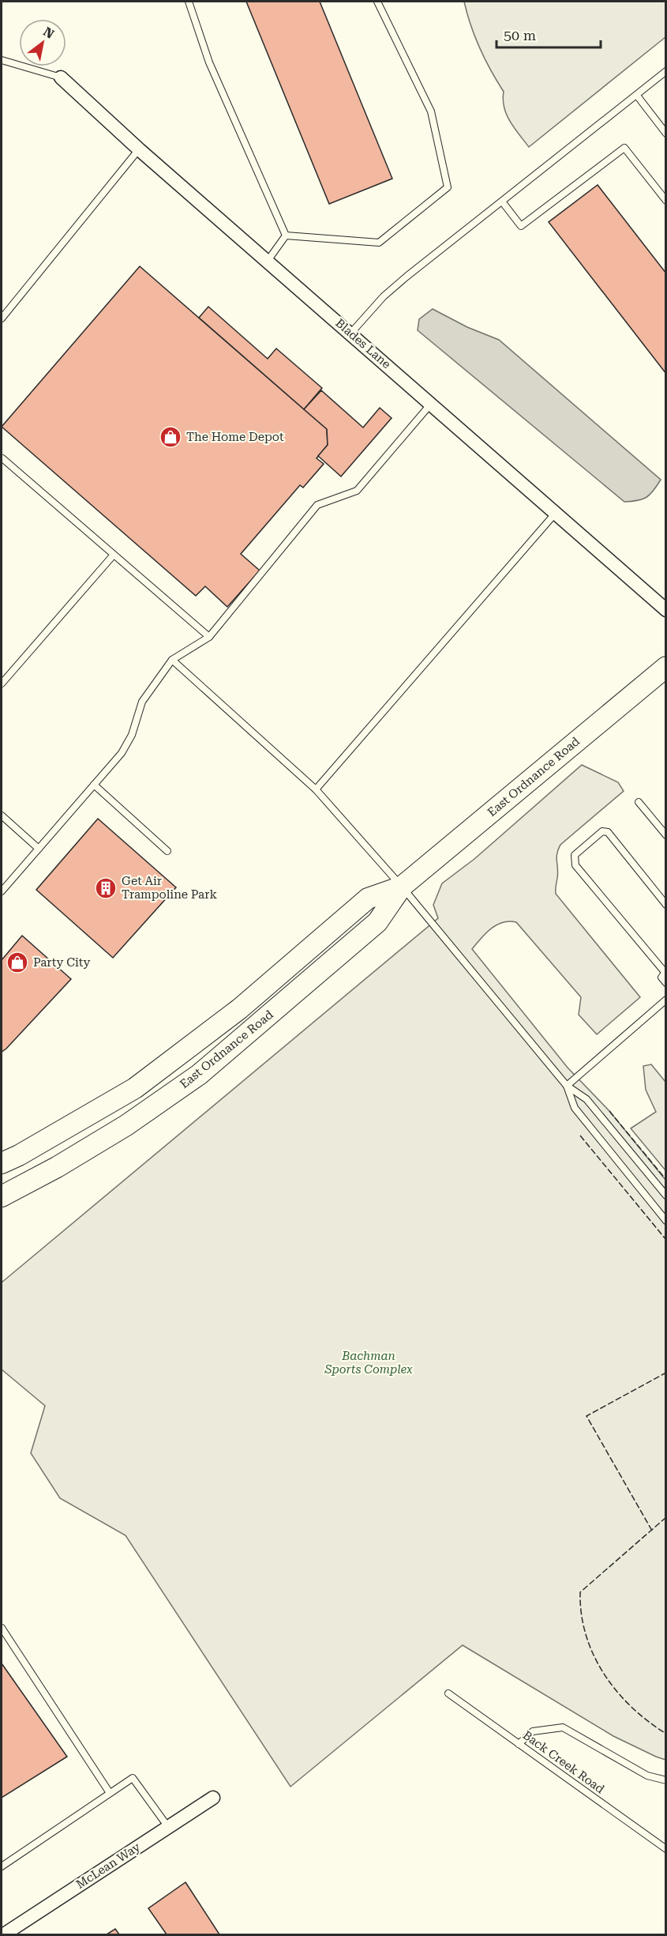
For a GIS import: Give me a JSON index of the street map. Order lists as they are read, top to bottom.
{
  "streets": {
    "main road": ["East Ordnance Road"],
    "street": ["Blades Lane", "McLean Way"],
    "lane": ["Back Creek Road"]
  },
  "parks": ["Bachman Sports Complex"],
  "places": {
    "shop": ["The Home Depot", "Party City"],
    "building": ["Get Air Trampoline Park"]
  },
  "scale_bar": "50 m",
  "north": "top right"
}
